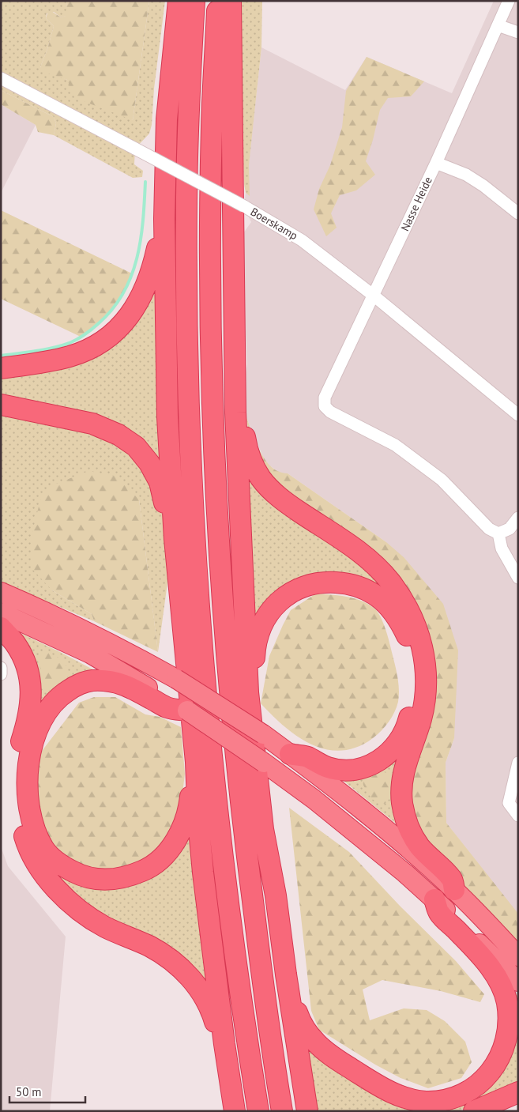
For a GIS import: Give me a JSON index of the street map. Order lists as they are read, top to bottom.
{
  "streets": {
    "street": ["Nasse Heide", "Boerskamp"]
  },
  "crossings": [
    ["Nasse Heide", "Boerskamp"]
  ],
  "scale_bar": "50 m"
}
